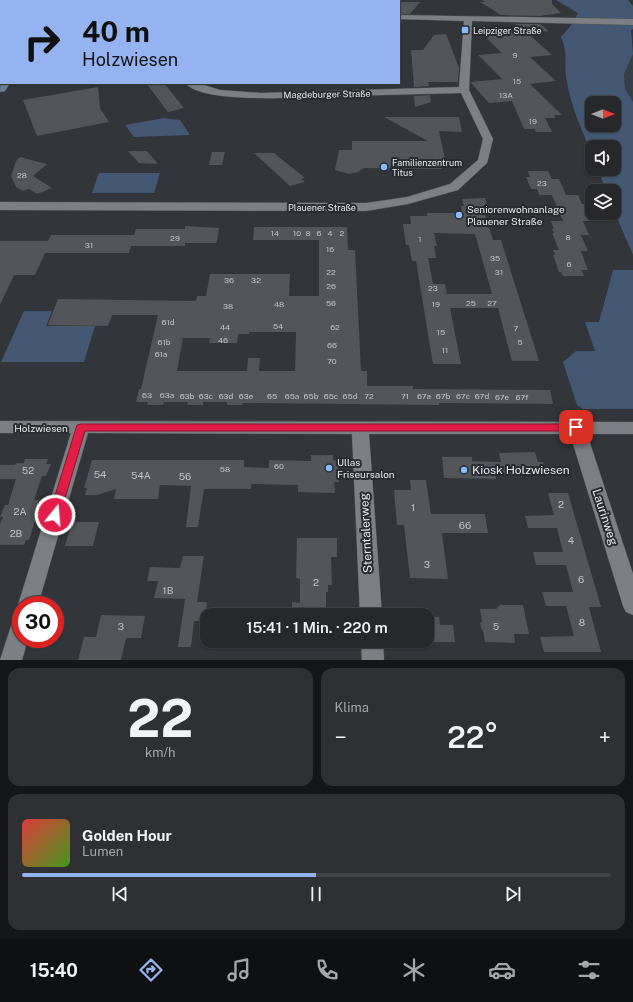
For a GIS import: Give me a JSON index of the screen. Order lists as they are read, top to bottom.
{
  "streets": {
    "street": [
      "Magdeburger Straße",
      "Plauener Straße",
      "Holzwiesen",
      "Laurinweg",
      "Sterntalerweg"
    ]
  },
  "crossings": [
    ["Magdeburger Straße", "Plauener Straße"],
    ["Holzwiesen", "Laurinweg"],
    ["Holzwiesen", "Sterntalerweg"]
  ],
  "places": {
    "transit": ["Leipziger Straße"],
    "other": [
      "Familienzentrum Titus",
      "Seniorenwohnanlage Plauener Straße",
      "Ullas Friseursalon",
      "Kiosk Holzwiesen"
    ]
  },
  "house_numbers": [
    "9",
    "15",
    "13A",
    "19",
    "28",
    "23",
    "14",
    "10",
    "8",
    "6",
    "4",
    "2",
    "8",
    "29",
    "1",
    "31",
    "16",
    "35",
    "6",
    "22",
    "31",
    "36",
    "32",
    "26",
    "23",
    "56",
    "25",
    "27",
    "48",
    "19",
    "38",
    "61d",
    "54",
    "44",
    "62",
    "7",
    "15",
    "46",
    "61b",
    "5",
    "66",
    "11",
    "61a",
    "70",
    "63",
    "63a",
    "63b",
    "63c",
    "63d",
    "63e",
    "65",
    "65a",
    "65b",
    "65c",
    "65d",
    "72",
    "71",
    "67a",
    "67b",
    "67c",
    "67d",
    "67e",
    "67f",
    "60",
    "58",
    "52",
    "54",
    "54A",
    "56",
    "2",
    "1",
    "2A",
    "66",
    "2B",
    "4",
    "3",
    "6",
    "2",
    "1B",
    "8",
    "3",
    "5"
  ],
  "north": "right",
  "page": {
    "turn": ["40 m", "Holzwiesen"],
    "limit": "30",
    "trip": "15:41 · 1 Min. · 220 m",
    "tile": [
      ["22", "km/h"],
      "Klima"
    ],
    "heat": ["−", "22°", "+"],
    "song": ["Golden Hour", "Lumen"],
    "tabs": "15:40"
  }
}
